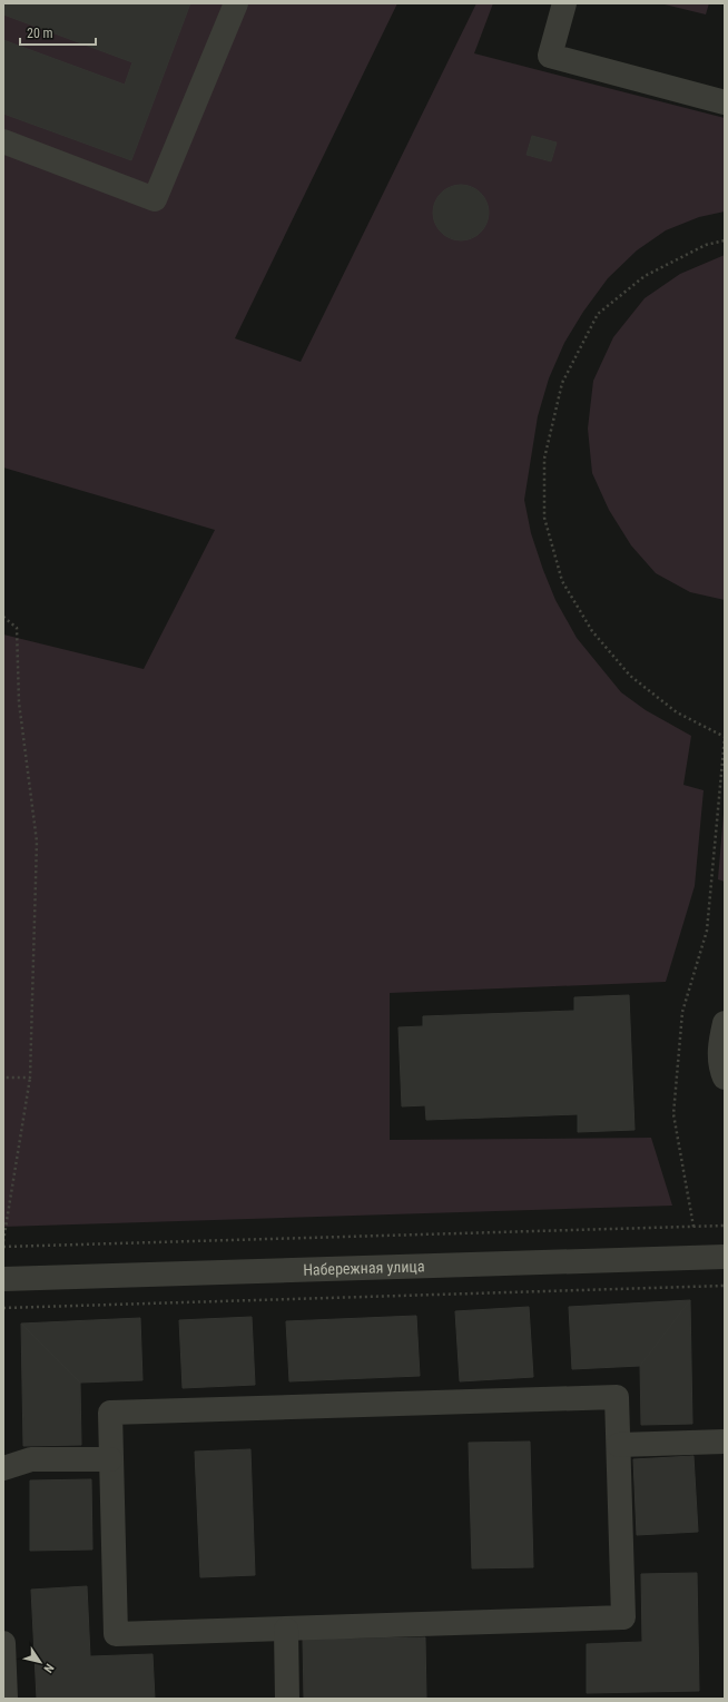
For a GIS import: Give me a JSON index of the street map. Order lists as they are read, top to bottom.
{
  "streets": {
    "street": ["Набережная улица"]
  },
  "scale_bar": "20 m",
  "north": "bottom right"
}
